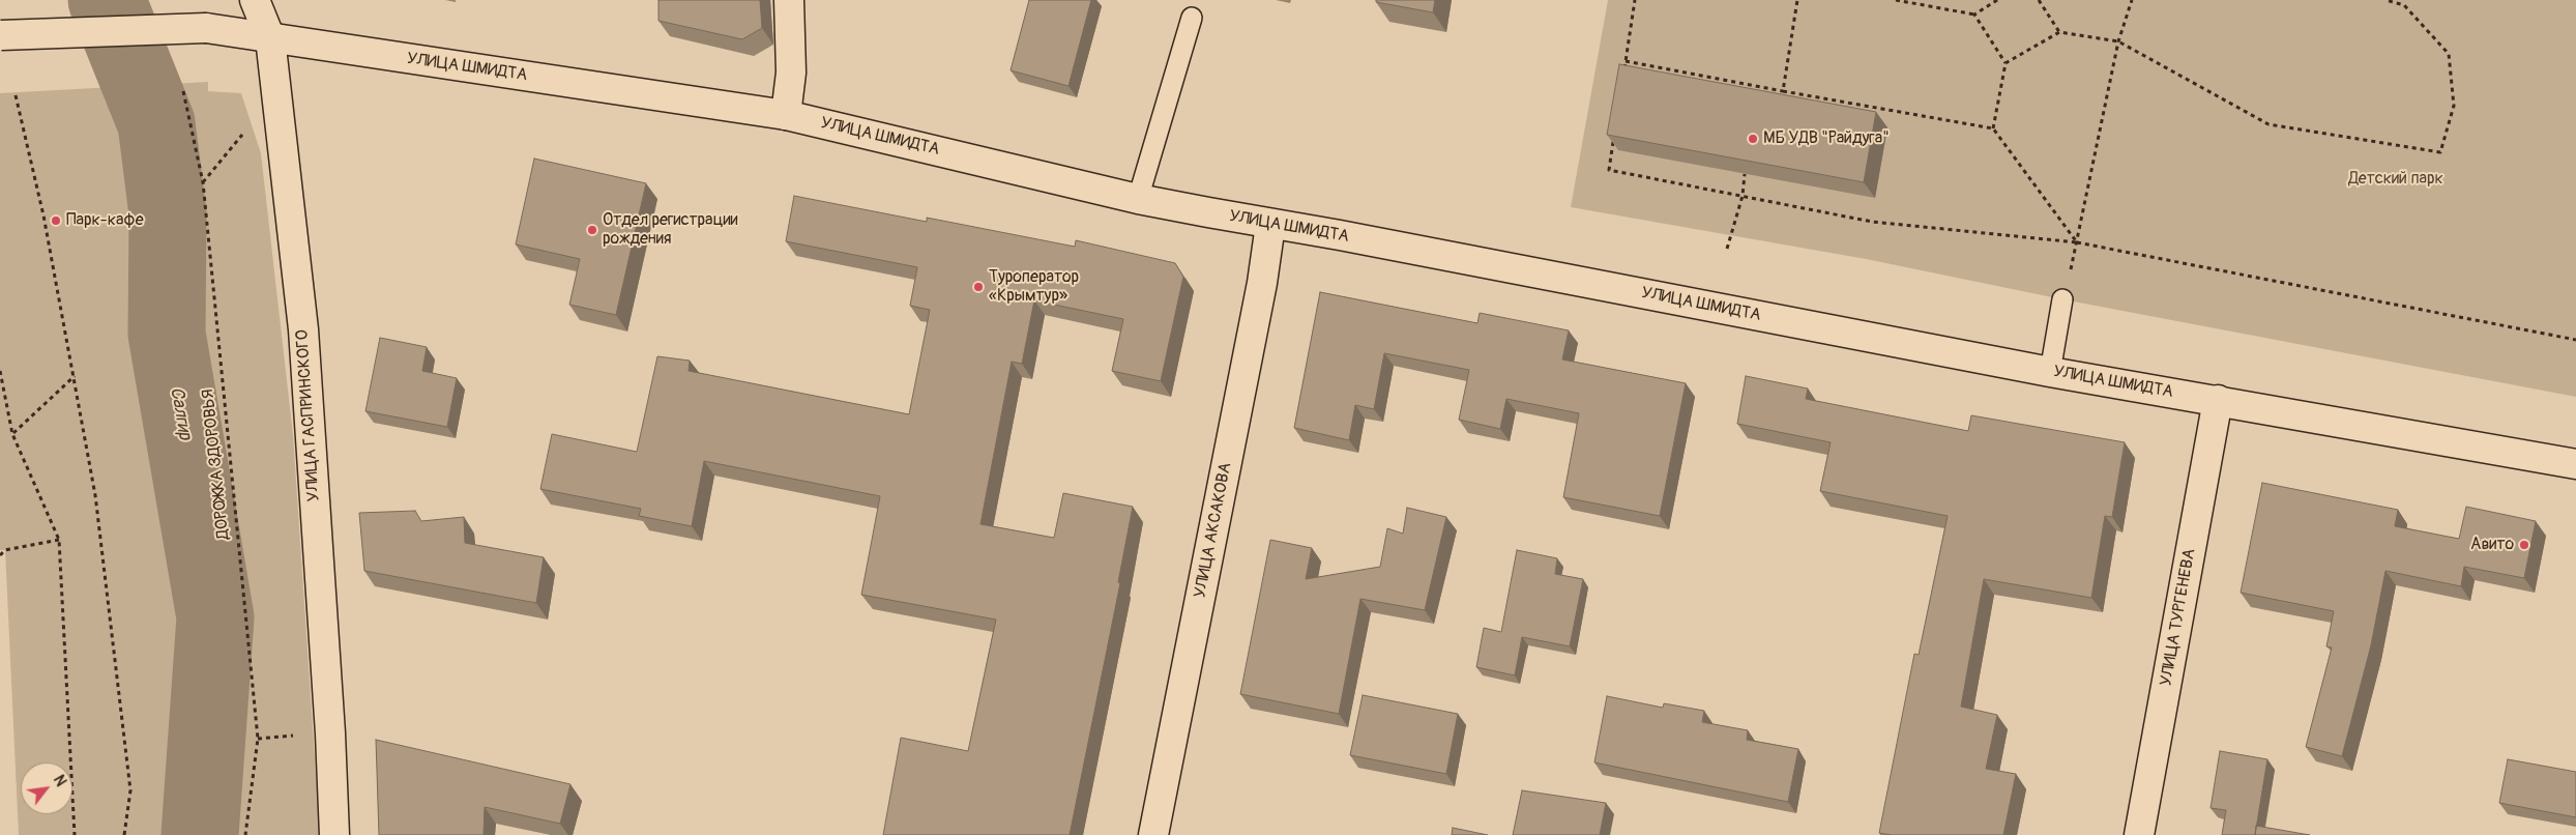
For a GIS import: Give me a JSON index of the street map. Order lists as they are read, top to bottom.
{
  "streets": {
    "main road": [
      "УЛИЦА ШМИДТА",
      "УЛИЦА ГАСПРИНСКОГО",
      "УЛИЦА АКСАКОВА",
      "УЛИЦА ТУРГЕНЕВА"
    ],
    "path": ["ДОРОЖКА ЗДОРОВЬЯ"]
  },
  "crossings": [
    ["УЛИЦА ШМИДТА", "УЛИЦА ГАСПРИНСКОГО"],
    ["УЛИЦА ШМИДТА", "УЛИЦА АКСАКОВА"],
    ["УЛИЦА ШМИДТА", "УЛИЦА ТУРГЕНЕВА"]
  ],
  "water": ["Салгир"],
  "parks": ["Детский парк"],
  "places": [
    "МБ УДВ \"Райдуга\"",
    "Парк-кафе",
    "Отдел регистрации рождения",
    "Туроператор «Крымтур»",
    "Авито"
  ],
  "north": "top right"
}
